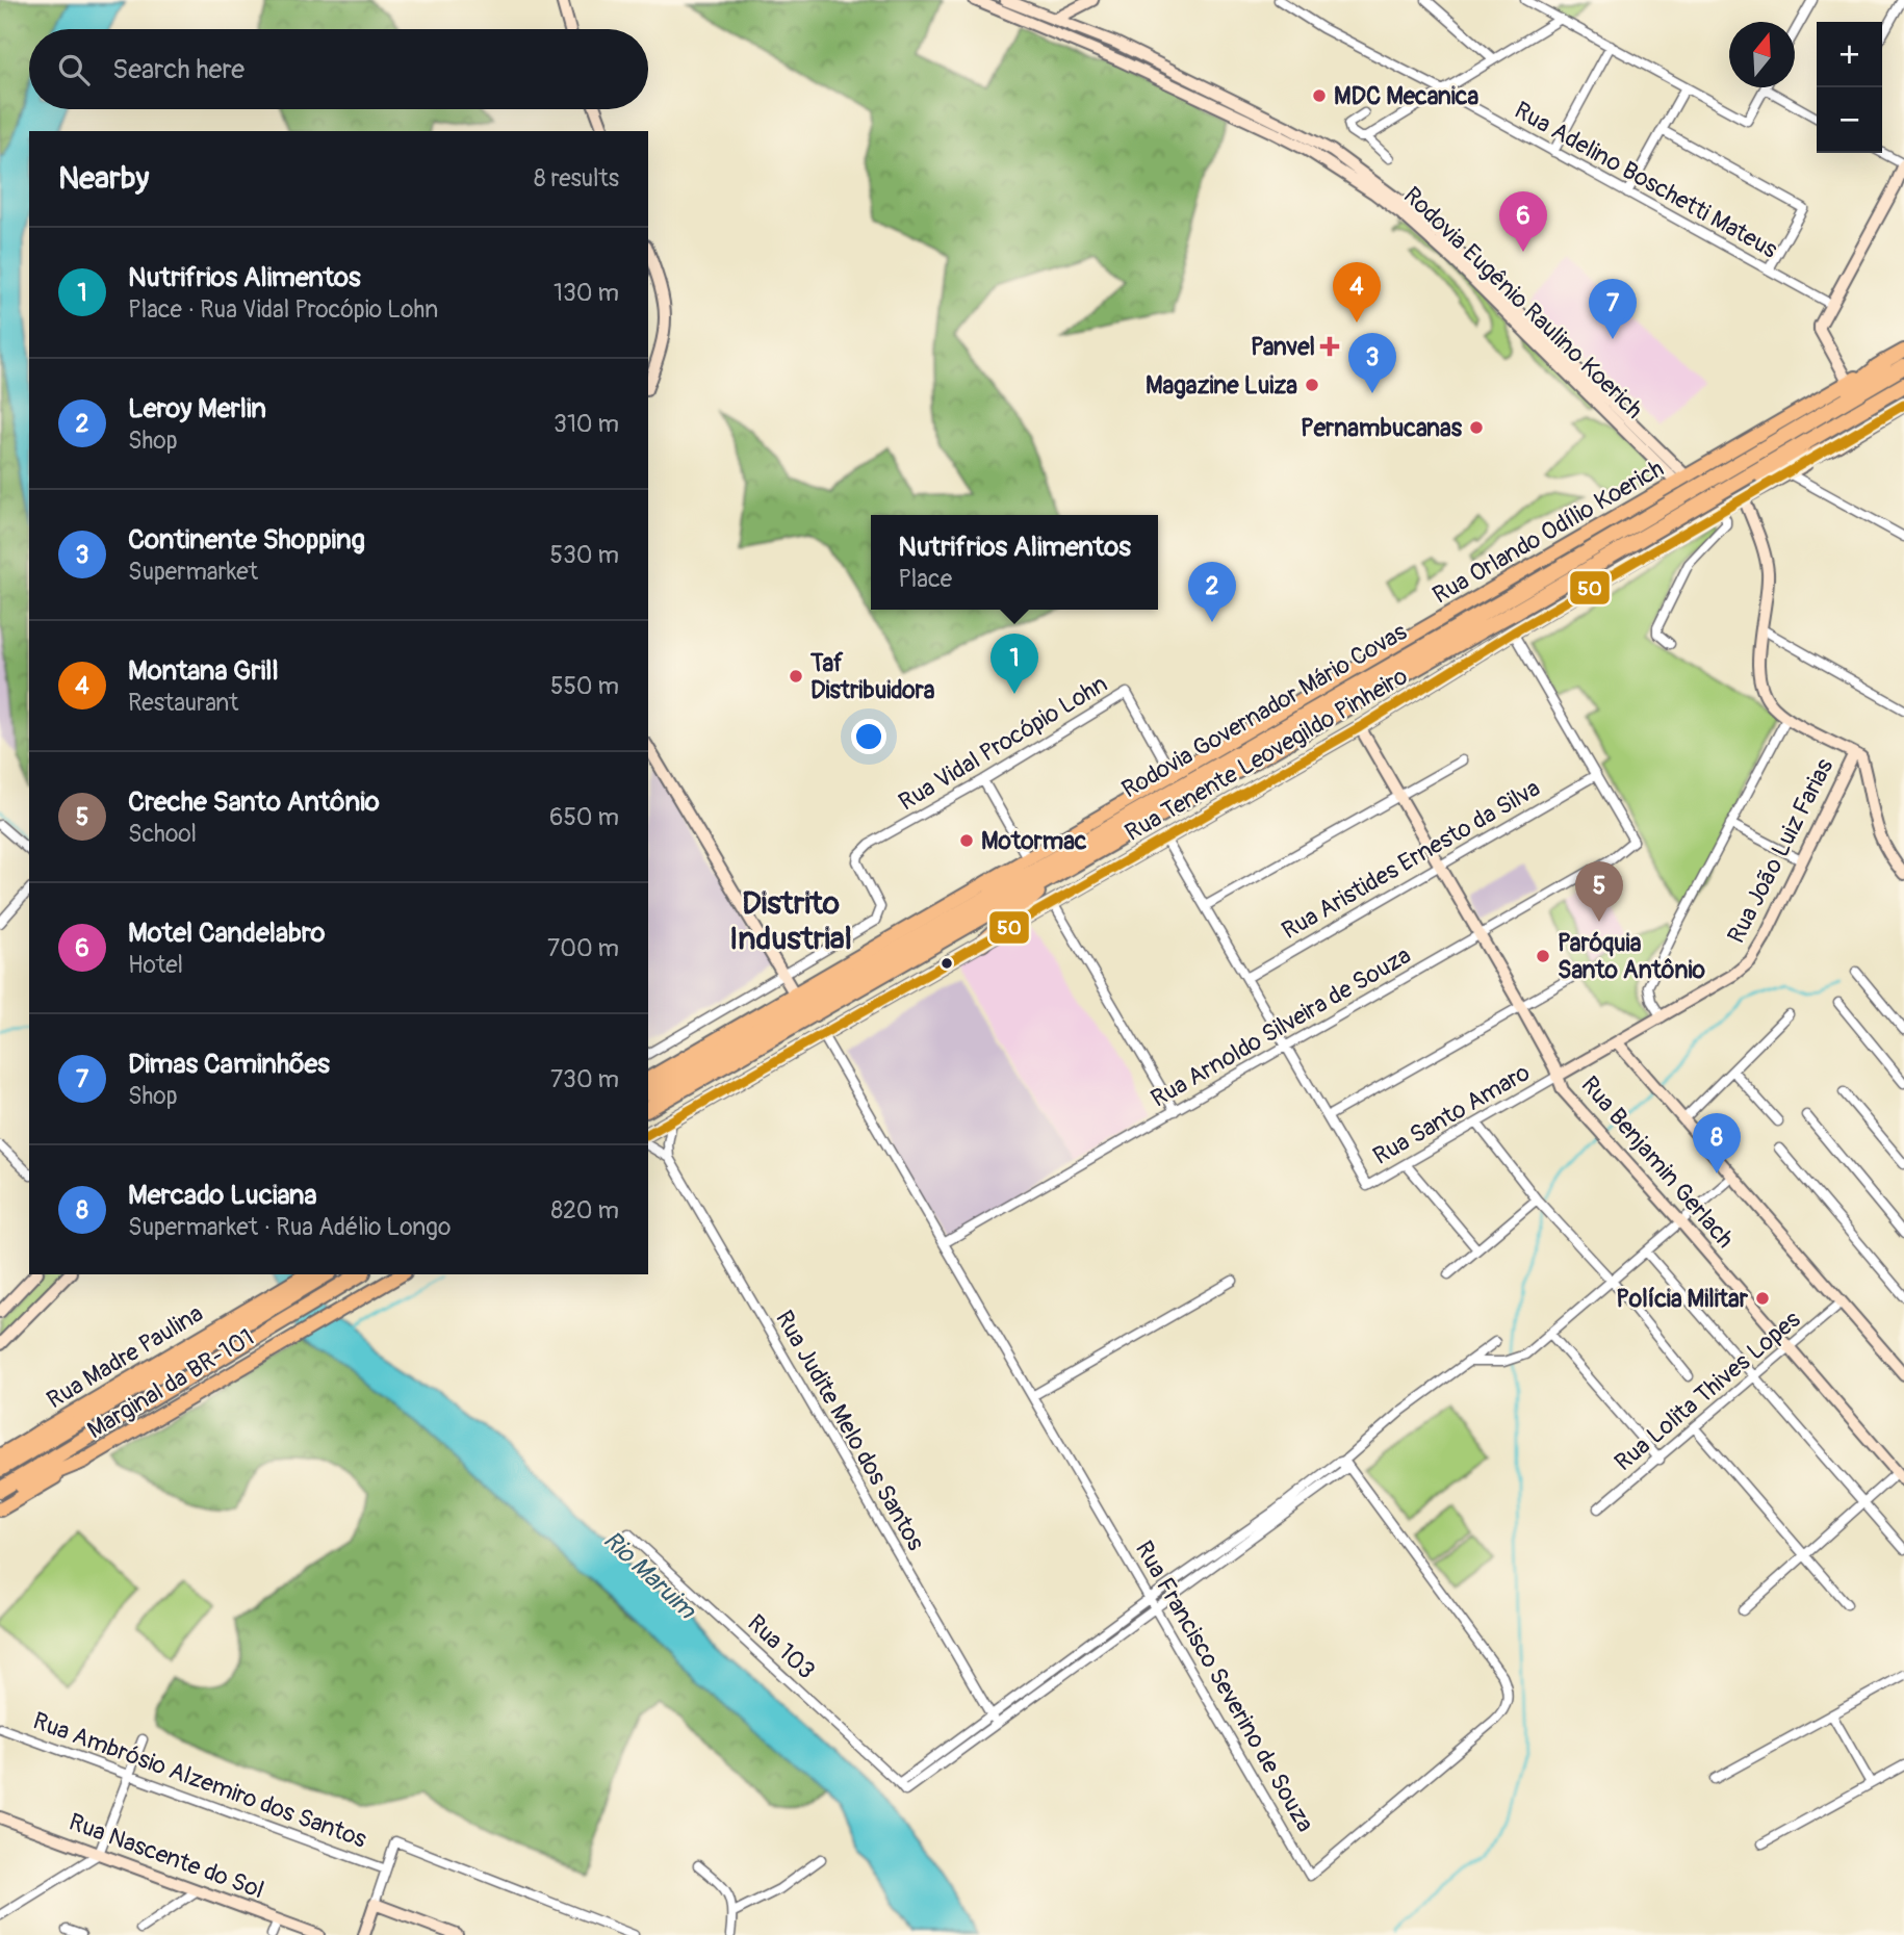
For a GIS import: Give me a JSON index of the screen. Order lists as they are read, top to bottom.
{
  "streets": {
    "highway": ["Rodovia Governador Mário Covas"],
    "main road": [
      "Rodovia Eugênio Raulino Koerich",
      "Rua Orlando Odílio Koerich",
      "Rua Tenente Leovegildo Pinheiro",
      "Rua João Luiz Farias",
      "Rua Benjamin Gerlach",
      "Rua Madre Paulina",
      "Marginal da BR-101",
      "Rua Nascente do Sol"
    ],
    "street": [
      "Rua Adelino Boschetti Mateus",
      "Rua Vidal Procópio Lohn",
      "Rua Aristides Ernesto da Silva",
      "Rua Arnoldo Silveira de Souza",
      "Rua Santo Amaro",
      "Rua Lolita Thives Lopes",
      "Rua Judite Melo dos Santos",
      "Rua 103",
      "Rua Francisco Severino de Souza",
      "Rua Ambrósio Alzemiro dos Santos"
    ]
  },
  "crossings": [
    ["Rodovia Eugênio Raulino Koerich", "Rua Orlando Odílio Koerich"],
    ["Rua Orlando Odílio Koerich", "Rua Vidal Procópio Lohn"],
    ["Rua Tenente Leovegildo Pinheiro", "Rua Benjamin Gerlach"],
    ["Rua Tenente Leovegildo Pinheiro", "Rua Francisco Severino de Souza"],
    ["Rua João Luiz Farias", "Rua Santo Amaro"],
    ["Rua João Luiz Farias", "Rua Benjamin Gerlach"],
    ["Rua Aristides Ernesto da Silva", "Rua Arnoldo Silveira de Souza"],
    ["Rua Aristides Ernesto da Silva", "Rua Benjamin Gerlach"],
    ["Rua Arnoldo Silveira de Souza", "Rua Benjamin Gerlach"],
    ["Rua Arnoldo Silveira de Souza", "Rua Francisco Severino de Souza"],
    ["Rua Santo Amaro", "Rua Benjamin Gerlach"],
    ["Rua Benjamin Gerlach", "Rua Lolita Thives Lopes"],
    ["Rua Judite Melo dos Santos", "Rua 103"]
  ],
  "districts": ["Distrito Industrial"],
  "water": ["Rio Maruim"],
  "places": {
    "other": [
      "MDC Mecanica",
      "Magazine Luiza",
      "Pernambucanas",
      "Taf Distribuidora",
      "Motormac",
      "Paróquia Santo Antônio",
      "Polícia Militar"
    ],
    "health": ["Panvel"]
  },
  "lines": ["transit line 50"],
  "north": "top",
  "page": {
    "map_buttons": ["+", "−"],
    "search": "Search here",
    "heading": ["Nearby", "8 results"],
    "pins": [
      "6",
      "4",
      "7",
      "3",
      "2",
      "1",
      "5",
      "8"
    ],
    "list": [
      {
        "mark": "1",
        "name": "Nutrifrios Alimentos",
        "note": "Place · Rua Vidal Procópio Lohn",
        "value": "130 m"
      },
      {
        "mark": "2",
        "name": "Leroy Merlin",
        "note": "Shop",
        "value": "310 m"
      },
      {
        "mark": "3",
        "name": "Continente Shopping",
        "note": "Supermarket",
        "value": "530 m"
      },
      {
        "mark": "4",
        "name": "Montana Grill",
        "note": "Restaurant",
        "value": "550 m"
      },
      {
        "mark": "5",
        "name": "Creche Santo Antônio",
        "note": "School",
        "value": "650 m"
      },
      {
        "mark": "6",
        "name": "Motel Candelabro",
        "note": "Hotel",
        "value": "700 m"
      },
      {
        "mark": "7",
        "name": "Dimas Caminhões",
        "note": "Shop",
        "value": "730 m"
      },
      {
        "mark": "8",
        "name": "Mercado Luciana",
        "note": "Supermarket · Rua Adélio Longo",
        "value": "820 m"
      }
    ],
    "popup": ["Nutrifrios Alimentos", "Place"]
  }
}
